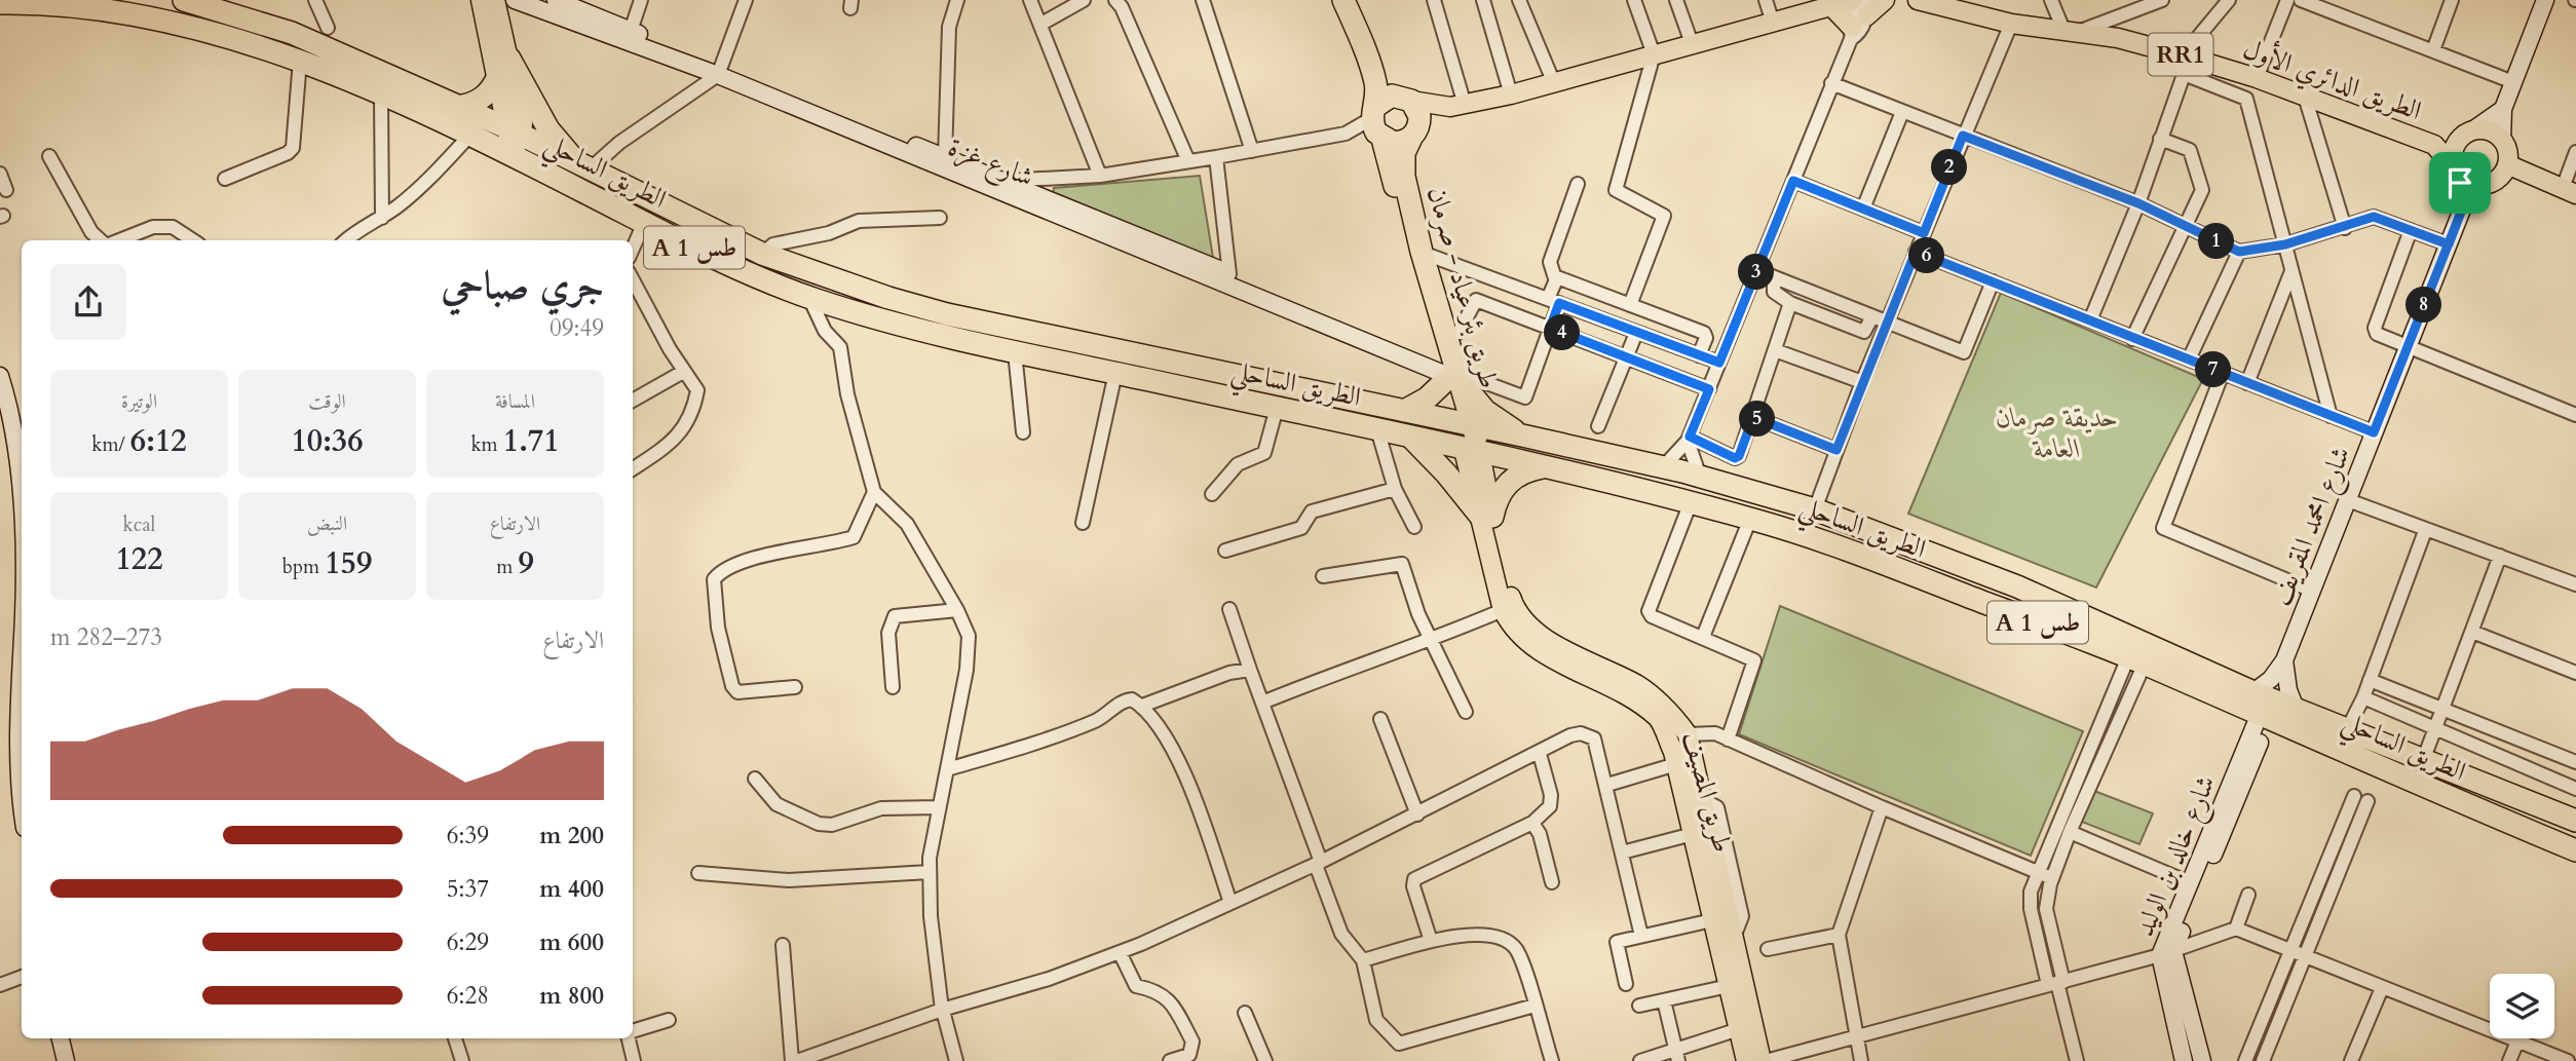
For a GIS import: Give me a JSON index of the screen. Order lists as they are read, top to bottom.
{
  "streets": {
    "highway": ["الطريق الساحلي", "A 1 طس", "طريق بئر عياد - صرمان"],
    "main road": ["RR1", "الطريق الدائري الأول", "طريق المصيف"],
    "street": ["شارع غزة", "شارع امحمد المقريف", "شارع خالد بن الوليد"]
  },
  "crossings": [
    ["شارع غزة", "طريق بئر عياد - صرمان"],
    ["الطريق الساحلي", "طريق بئر عياد - صرمان"],
    ["الطريق الساحلي", "شارع امحمد المقريف"],
    ["الطريق الساحلي", "طريق المصيف"],
    ["الطريق الساحلي", "شارع خالد بن الوليد"],
    ["طريق بئر عياد - صرمان", "طريق المصيف"]
  ],
  "parks": ["حديقة صرمان العامة"],
  "page": {
    "pins": [
      "2",
      "1",
      "6",
      "3",
      "8",
      "4",
      "7",
      "5"
    ],
    "heading": ["جري صباحي", "09:49"],
    "stats": [
      ["المسافة", "1.71 km"],
      ["الوقت", "10:36"],
      ["الوتيرة", "6:12 /km"],
      ["الارتفاع", "9 m"],
      ["النبض", "159 bpm"],
      ["kcal", "122"]
    ],
    "chart": ["الارتفاع", "273–282 m"],
    "list": [
      {
        "name": "200 m",
        "note": "6:39"
      },
      {
        "name": "400 m",
        "note": "5:37"
      },
      {
        "name": "600 m",
        "note": "6:29"
      },
      {
        "name": "800 m",
        "note": "6:28"
      }
    ]
  }
}
